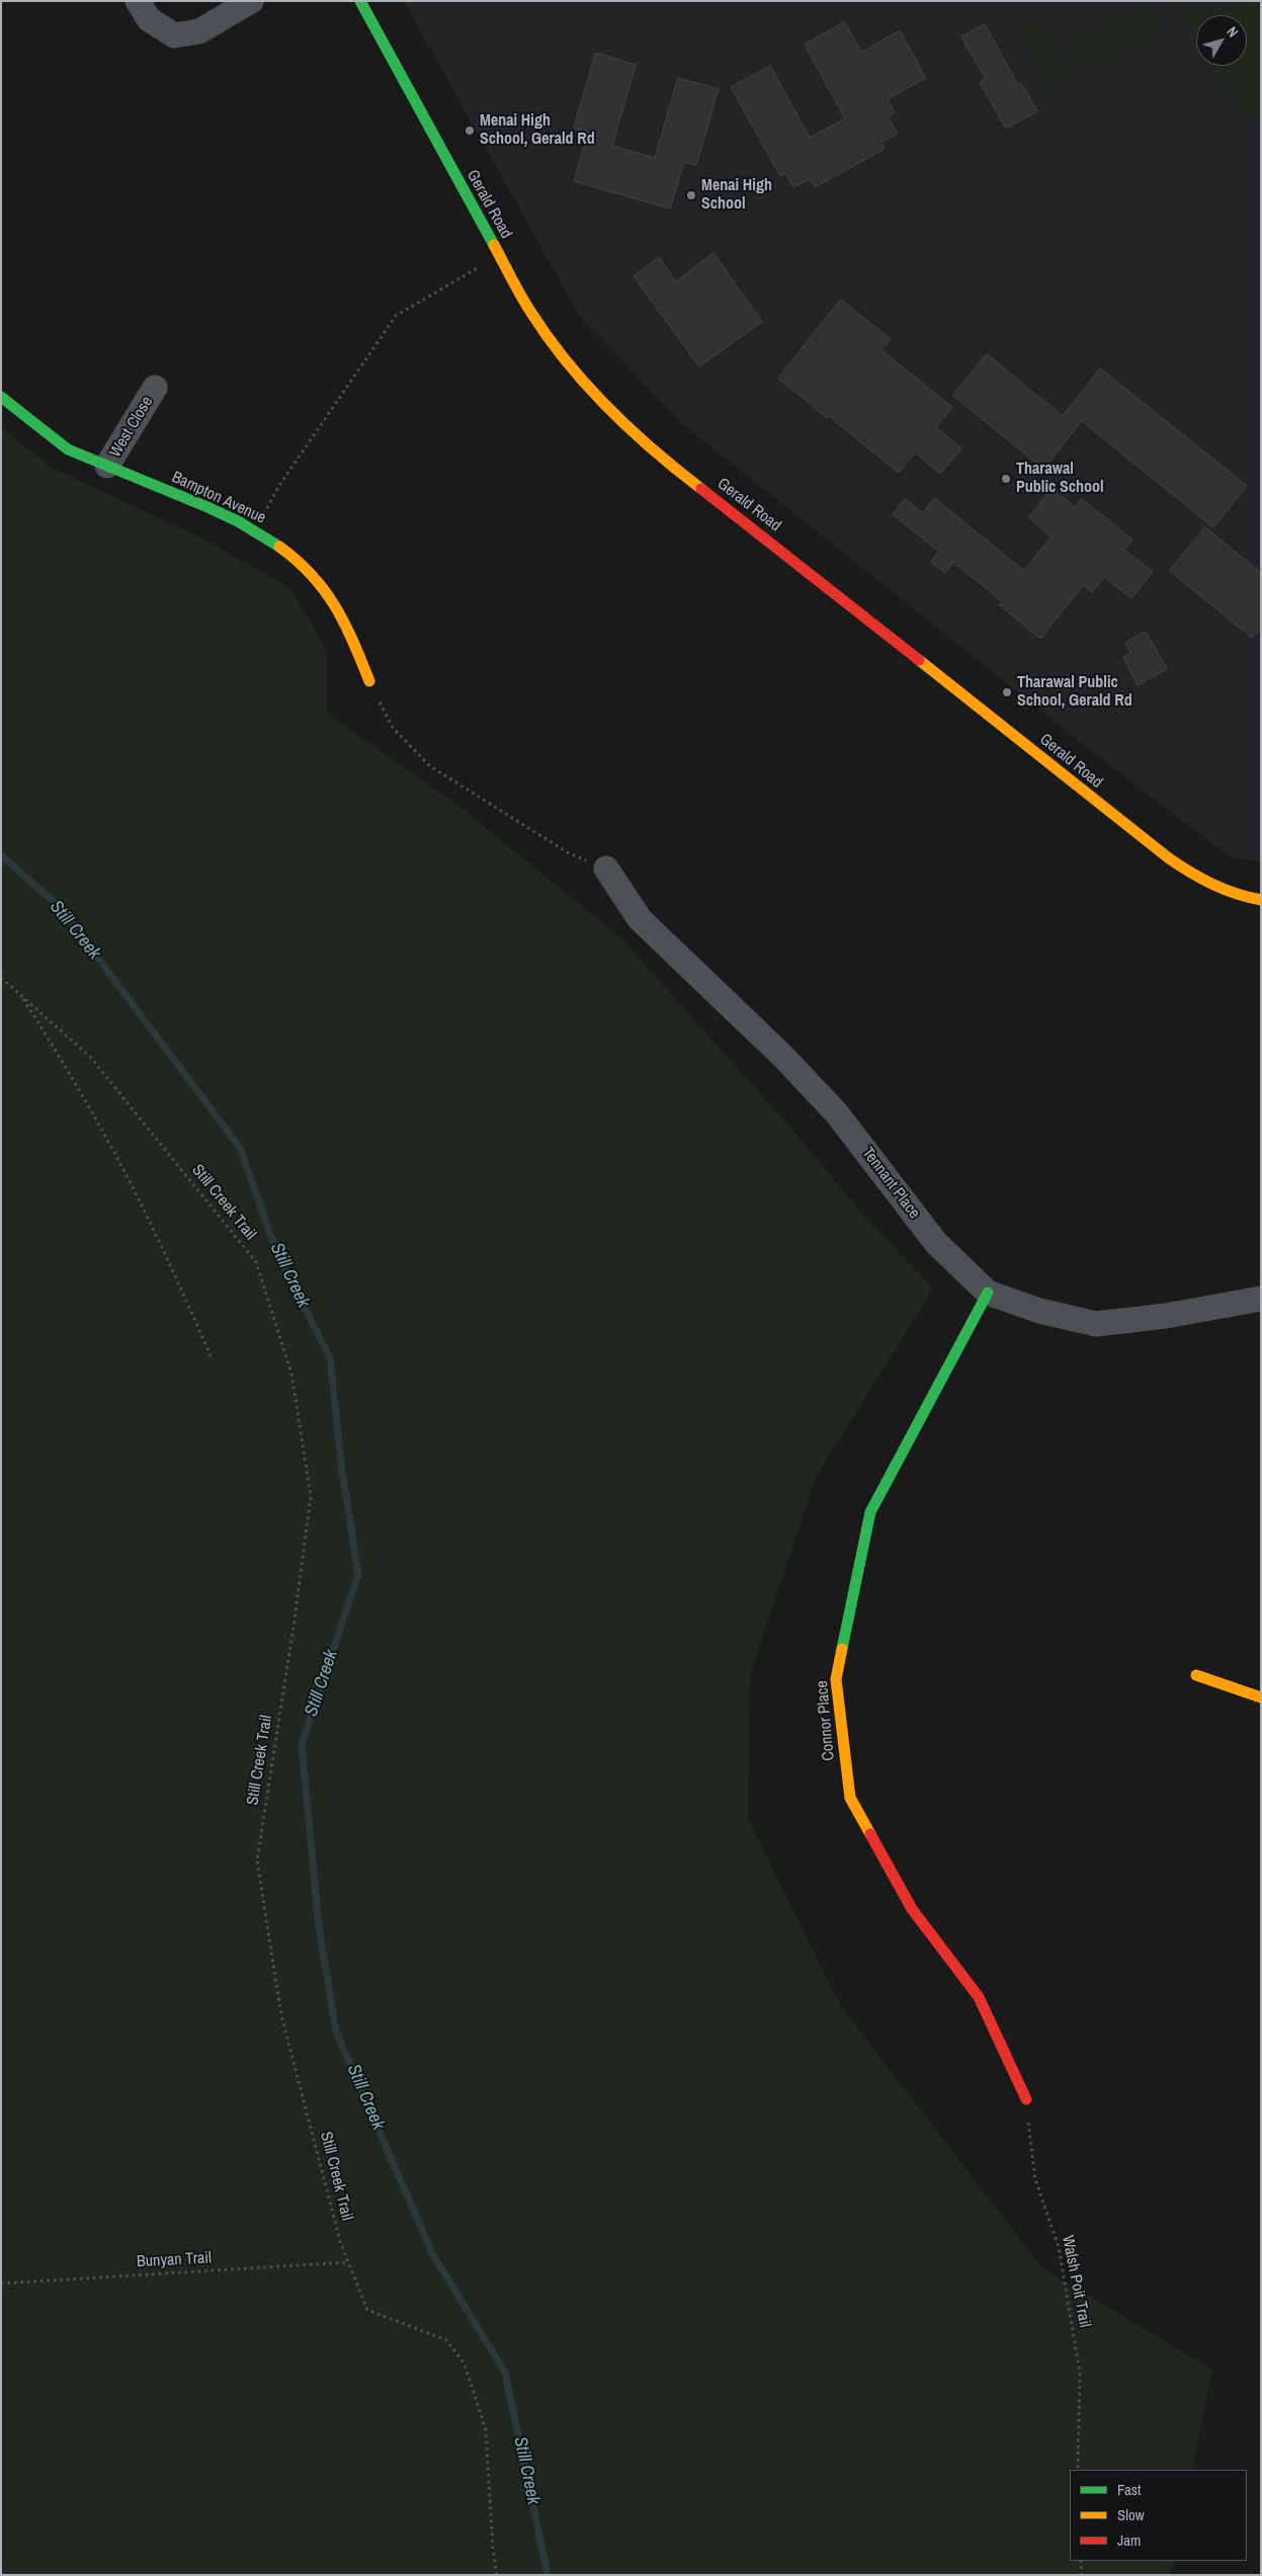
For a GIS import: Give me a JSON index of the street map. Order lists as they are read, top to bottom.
{
  "streets": {
    "street": [
      "Gerald Road",
      "West Close",
      "Bampton Avenue",
      "Tennant Place",
      "Connor Place"
    ],
    "path": ["Still Creek Trail", "Bunyan Trail", "Walsh Poit Trail"]
  },
  "crossings": [
    ["West Close", "Bampton Avenue"],
    ["Tennant Place", "Connor Place"],
    ["Still Creek Trail", "Bunyan Trail"],
    ["Connor Place", "Walsh Poit Trail"]
  ],
  "water": ["Still Creek"],
  "places": [
    "Menai High School, Gerald Rd",
    "Menai High School",
    "Tharawal Public School",
    "Tharawal Public School, Gerald Rd"
  ],
  "legend": ["Fast", "Slow", "Jam"],
  "north": "top right"
}
